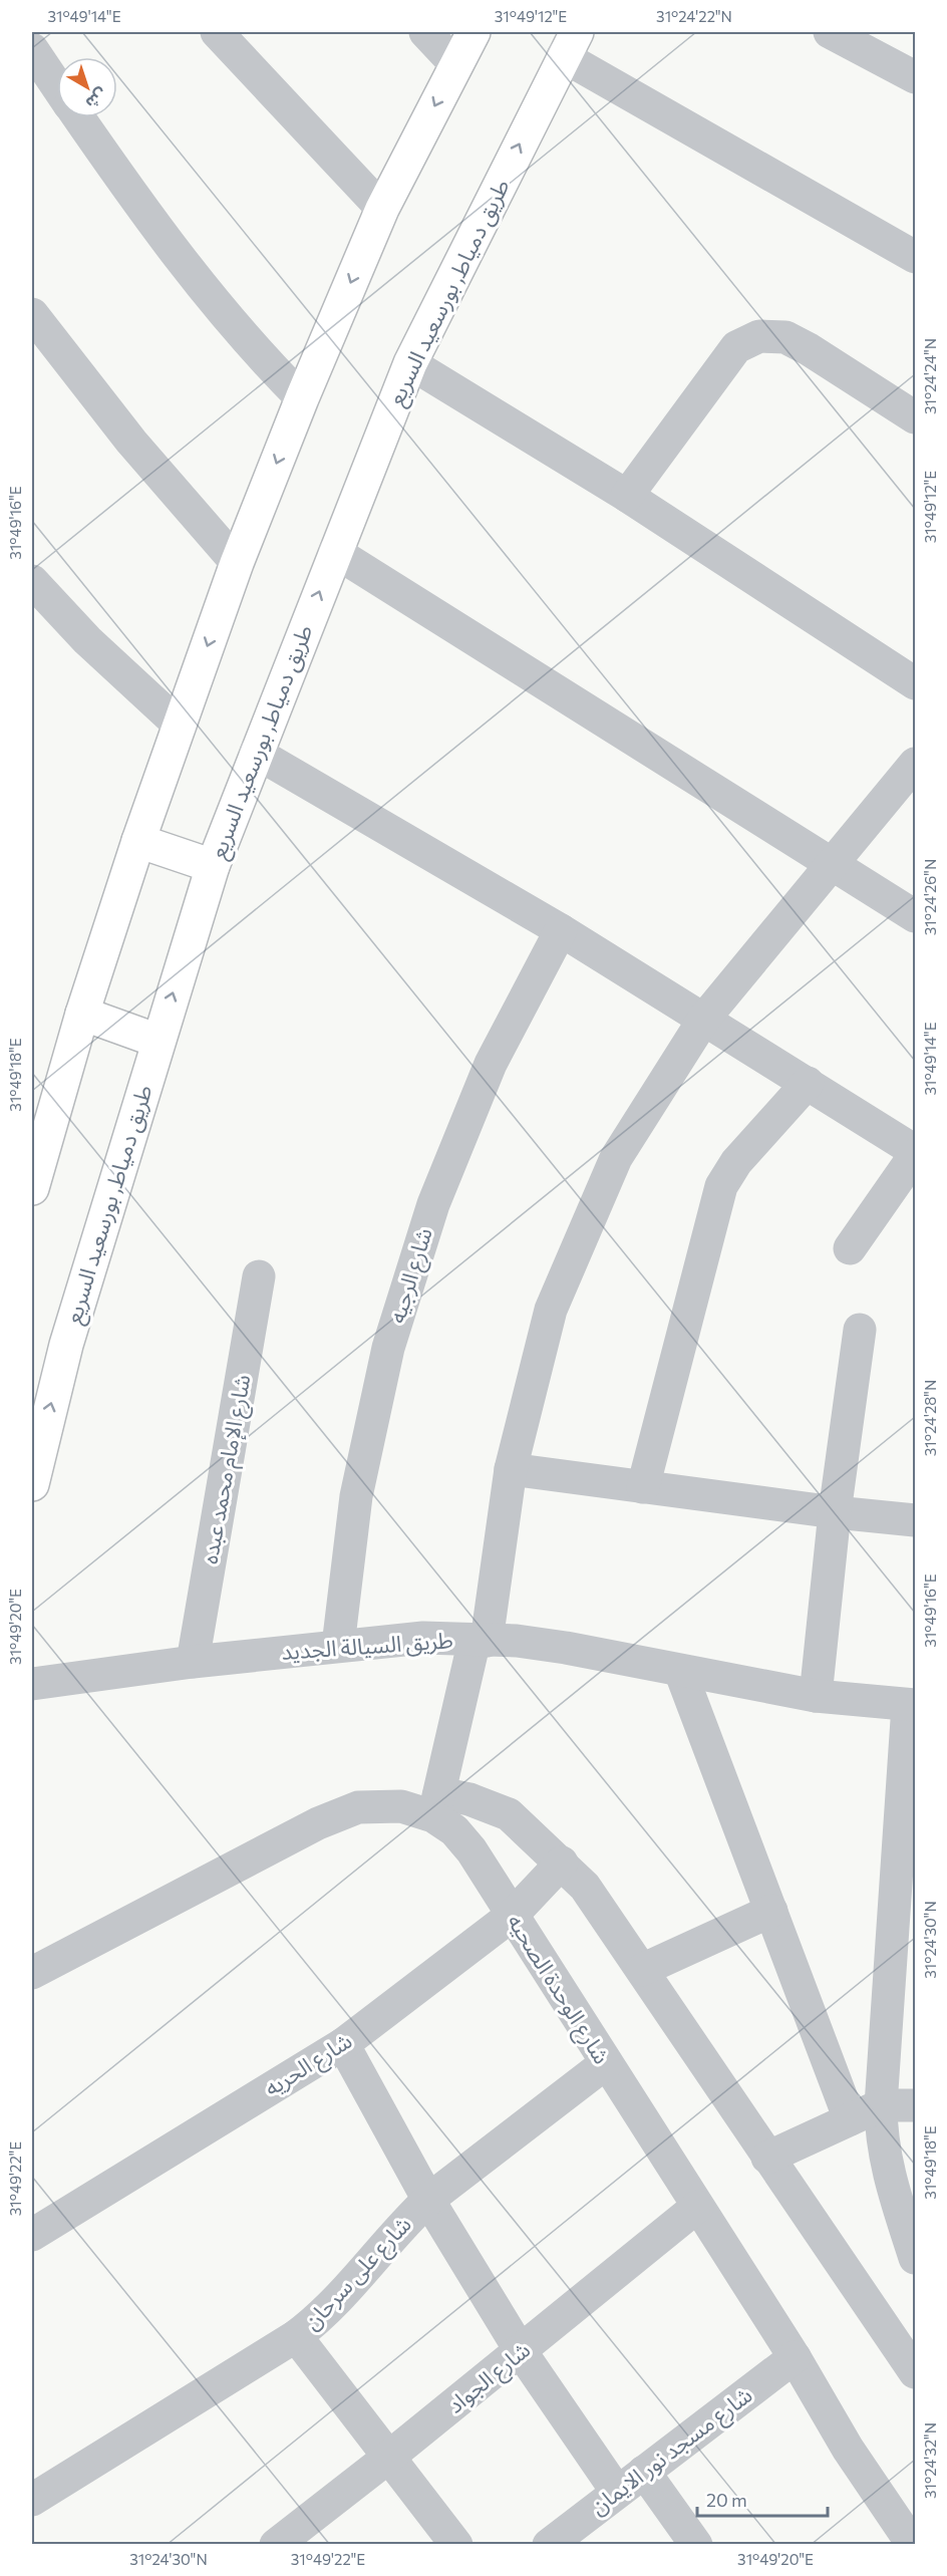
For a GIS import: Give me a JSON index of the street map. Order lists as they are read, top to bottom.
{
  "streets": {
    "highway": ["طريق دمياط, بورسعيد السريع"],
    "street": [
      "شارع الرجيه",
      "شارع الإمام محمد عبده",
      "طريق السيالة الجديد",
      "شارع الوحدة الصحيه",
      "شارع الحريه",
      "شارع على سرحان",
      "شارع الجواد",
      "شارع مسجد نور الايمان"
    ]
  },
  "crossings": [
    ["شارع الرجيه", "طريق السيالة الجديد"],
    ["شارع الإمام محمد عبده", "طريق السيالة الجديد"],
    ["شارع الوحدة الصحيه", "شارع الحريه"],
    ["شارع الوحدة الصحيه", "شارع على سرحان"],
    ["شارع الوحدة الصحيه", "شارع الجواد"],
    ["شارع الوحدة الصحيه", "شارع مسجد نور الايمان"]
  ],
  "scale_bar": "20 m",
  "north": "bottom right",
  "coordinates": [
    "31°49'14\"E",
    "31°49'12\"E",
    "31°24'22\"N",
    "31°24'24\"N",
    "31°49'16\"E",
    "31°24'26\"N",
    "31°49'18\"E",
    "31°24'28\"N",
    "31°49'20\"E",
    "31°24'30\"N",
    "31°49'22\"E",
    "31°24'32\"N"
  ]
}
